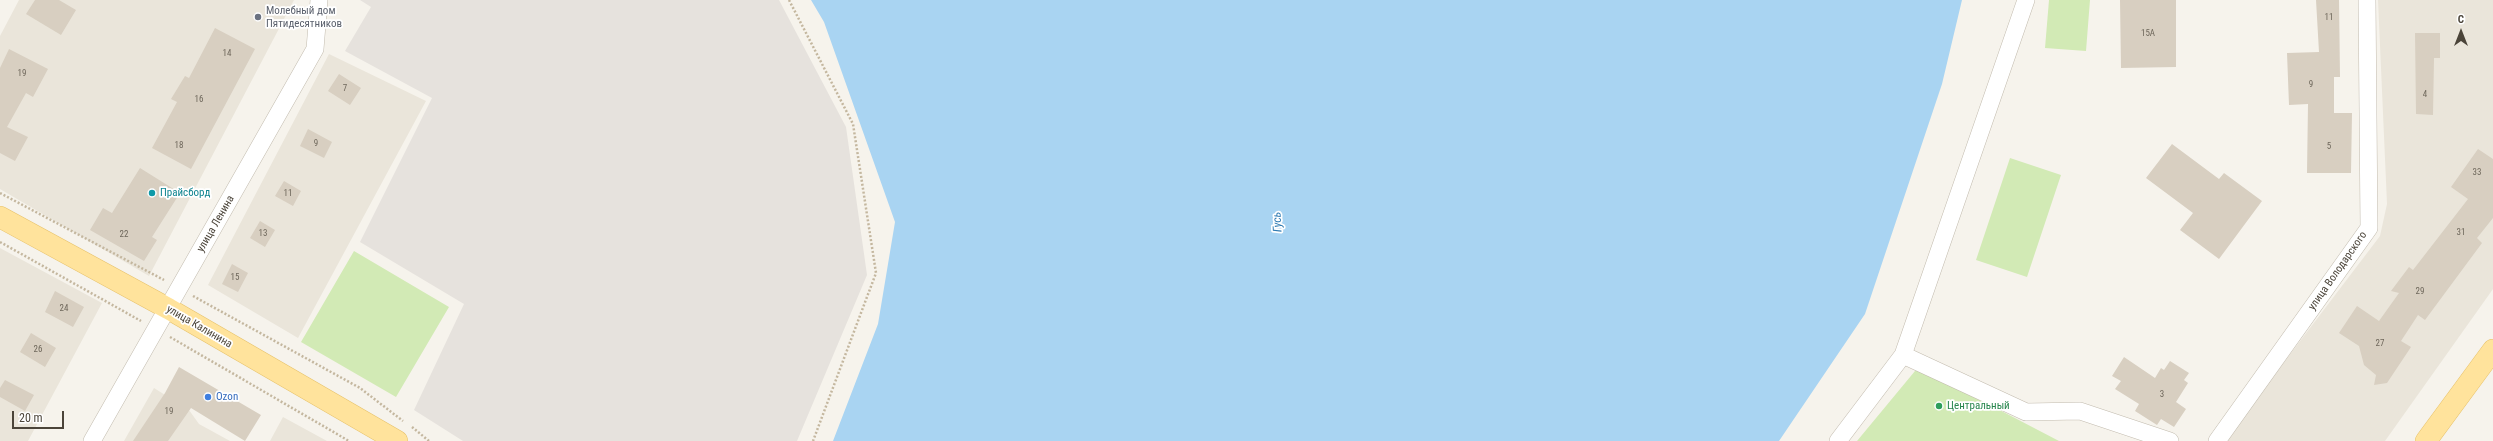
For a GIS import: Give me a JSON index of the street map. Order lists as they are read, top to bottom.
{
  "streets": {
    "main road": ["улица Калинина"],
    "street": ["улица Ленина", "улица Володарского"]
  },
  "crossings": [
    ["улица Ленина", "улица Калинина"]
  ],
  "water": ["Гусь"],
  "places": [
    "Молебный дом Пятидесятников",
    "Прайсборд",
    "Ozon",
    "Центральный"
  ],
  "house_numbers": [
    "11",
    "15А",
    "14",
    "19",
    "9",
    "7",
    "4",
    "16",
    "9",
    "18",
    "5",
    "33",
    "11",
    "31",
    "13",
    "22",
    "15",
    "29",
    "24",
    "27",
    "26",
    "3",
    "19"
  ],
  "scale_bar": "20 m",
  "north": "top"
}
